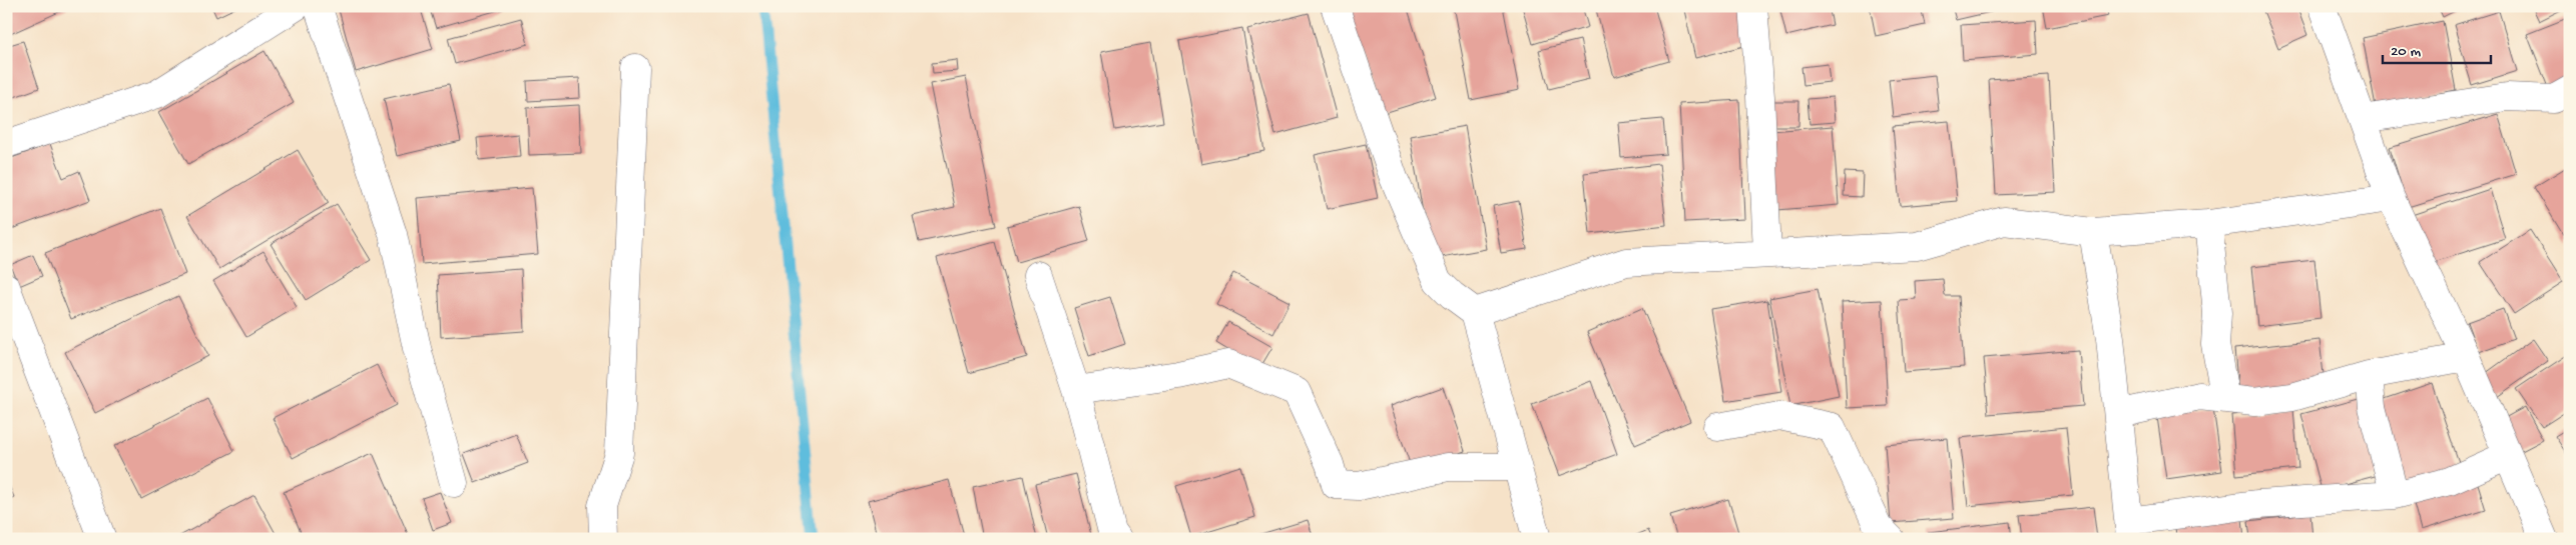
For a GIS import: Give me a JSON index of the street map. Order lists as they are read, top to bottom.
{
  "scale_bar": "20 m"
}
